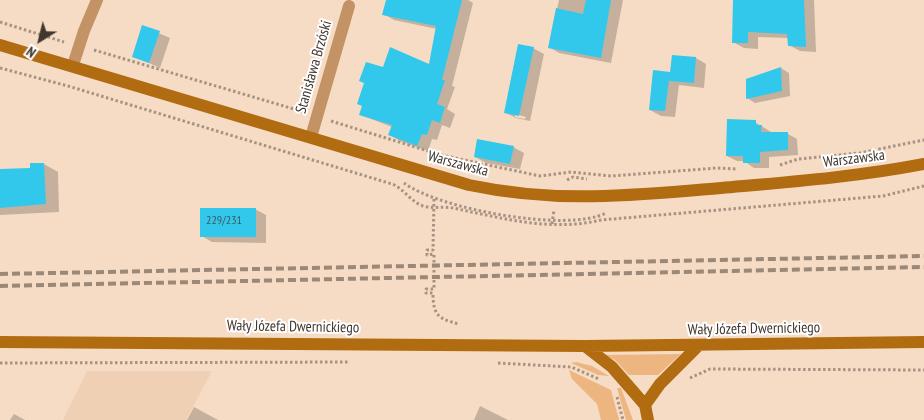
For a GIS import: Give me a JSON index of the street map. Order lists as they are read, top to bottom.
{
  "streets": {
    "street": ["Stanisława Brzóski", "Warszawska", "Wały Józefa Dwernickiego"]
  },
  "crossings": [
    ["Stanisława Brzóski", "Warszawska"]
  ],
  "house_numbers": ["229/231"],
  "north": "bottom left"
}
